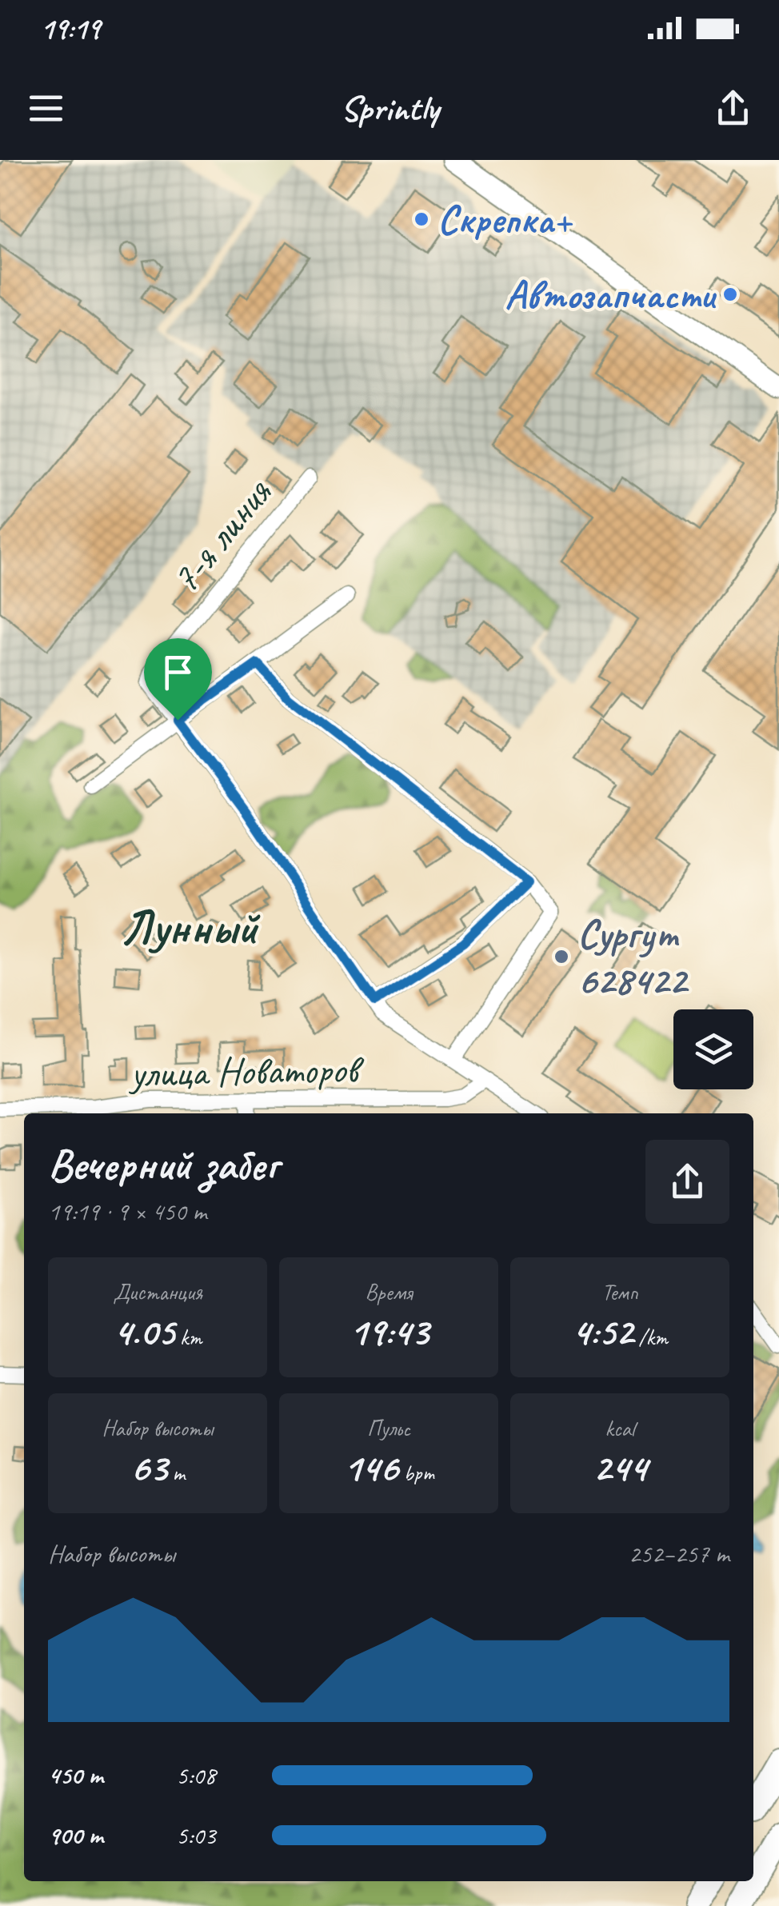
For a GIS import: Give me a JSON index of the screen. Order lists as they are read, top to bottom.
{
  "streets": {
    "street": ["7-я линия", "улица Новаторов"]
  },
  "districts": ["Лунный"],
  "places": ["Скрепка+", "Автозапчасти", "Сургут 628422"],
  "page": {
    "status": "19:19",
    "header": "Sprintly",
    "heading": ["Вечерний забег", "19:19 · 9 × 450 m"],
    "stats": [
      ["Дистанция", "4.05 km"],
      ["Время", "19:43"],
      ["Темп", "4:52 /km"],
      ["Набор высоты", "63 m"],
      ["Пульс", "146 bpm"],
      ["kcal", "244"]
    ],
    "chart": ["Набор высоты", "252–257 m"],
    "list": [
      {
        "name": "450 m",
        "note": "5:08"
      },
      {
        "name": "900 m",
        "note": "5:03"
      }
    ]
  }
}
